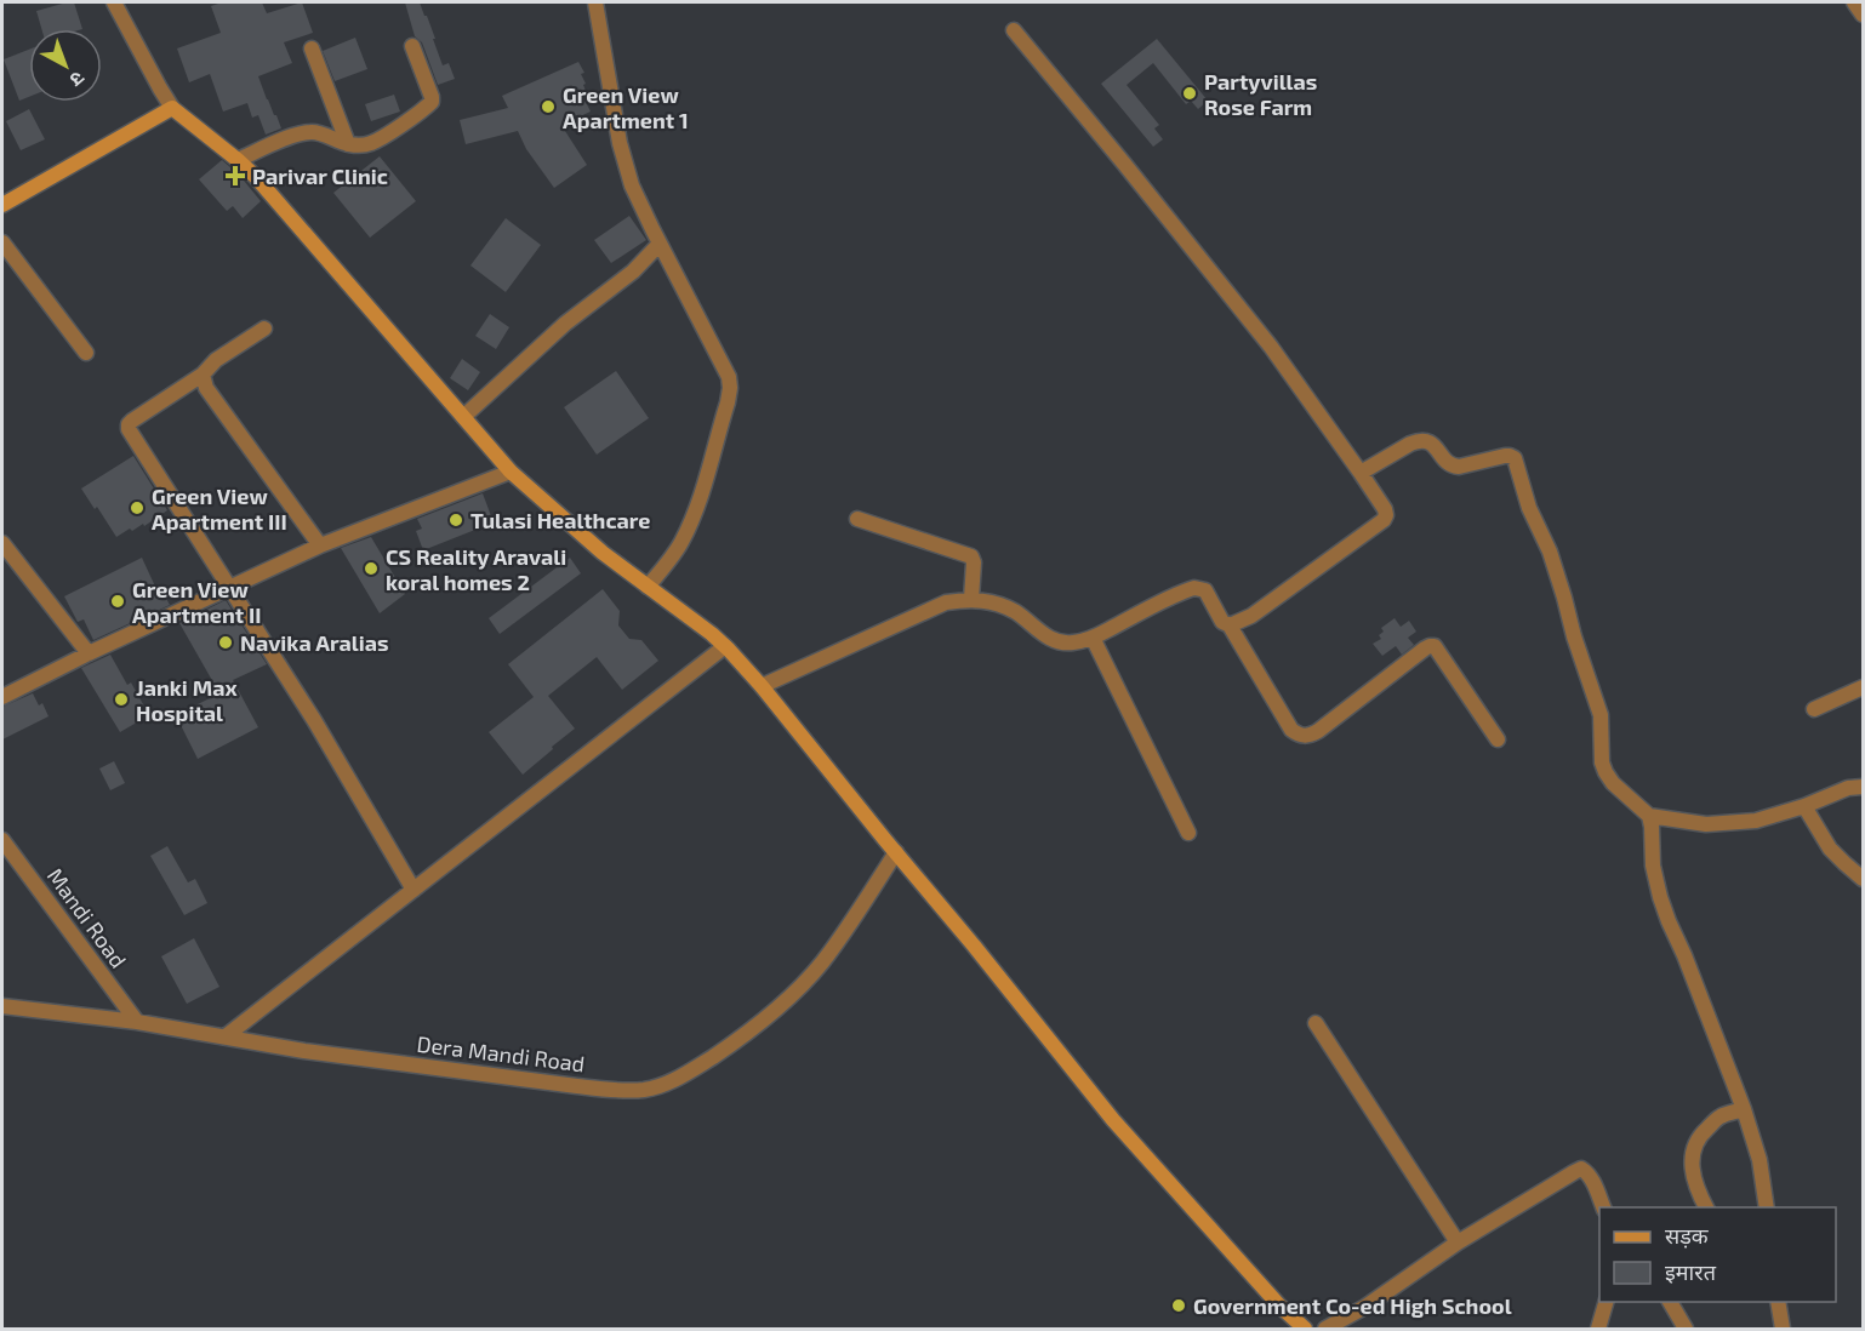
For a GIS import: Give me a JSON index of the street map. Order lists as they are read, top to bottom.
{
  "streets": {
    "street": ["Mandi Road", "Dera Mandi Road"]
  },
  "crossings": [
    ["Mandi Road", "Dera Mandi Road"]
  ],
  "places": {
    "other": [
      "Partyvillas Rose Farm",
      "Green View Apartment 1",
      "Green View Apartment III",
      "Tulasi Healthcare",
      "CS Reality Aravali koral homes 2",
      "Green View Apartment II",
      "Navika Aralias",
      "Janki Max Hospital",
      "Government Co-ed High School"
    ],
    "health": ["Parivar Clinic"]
  },
  "legend": ["सड़क", "इमारत"],
  "north": "bottom right"
}
